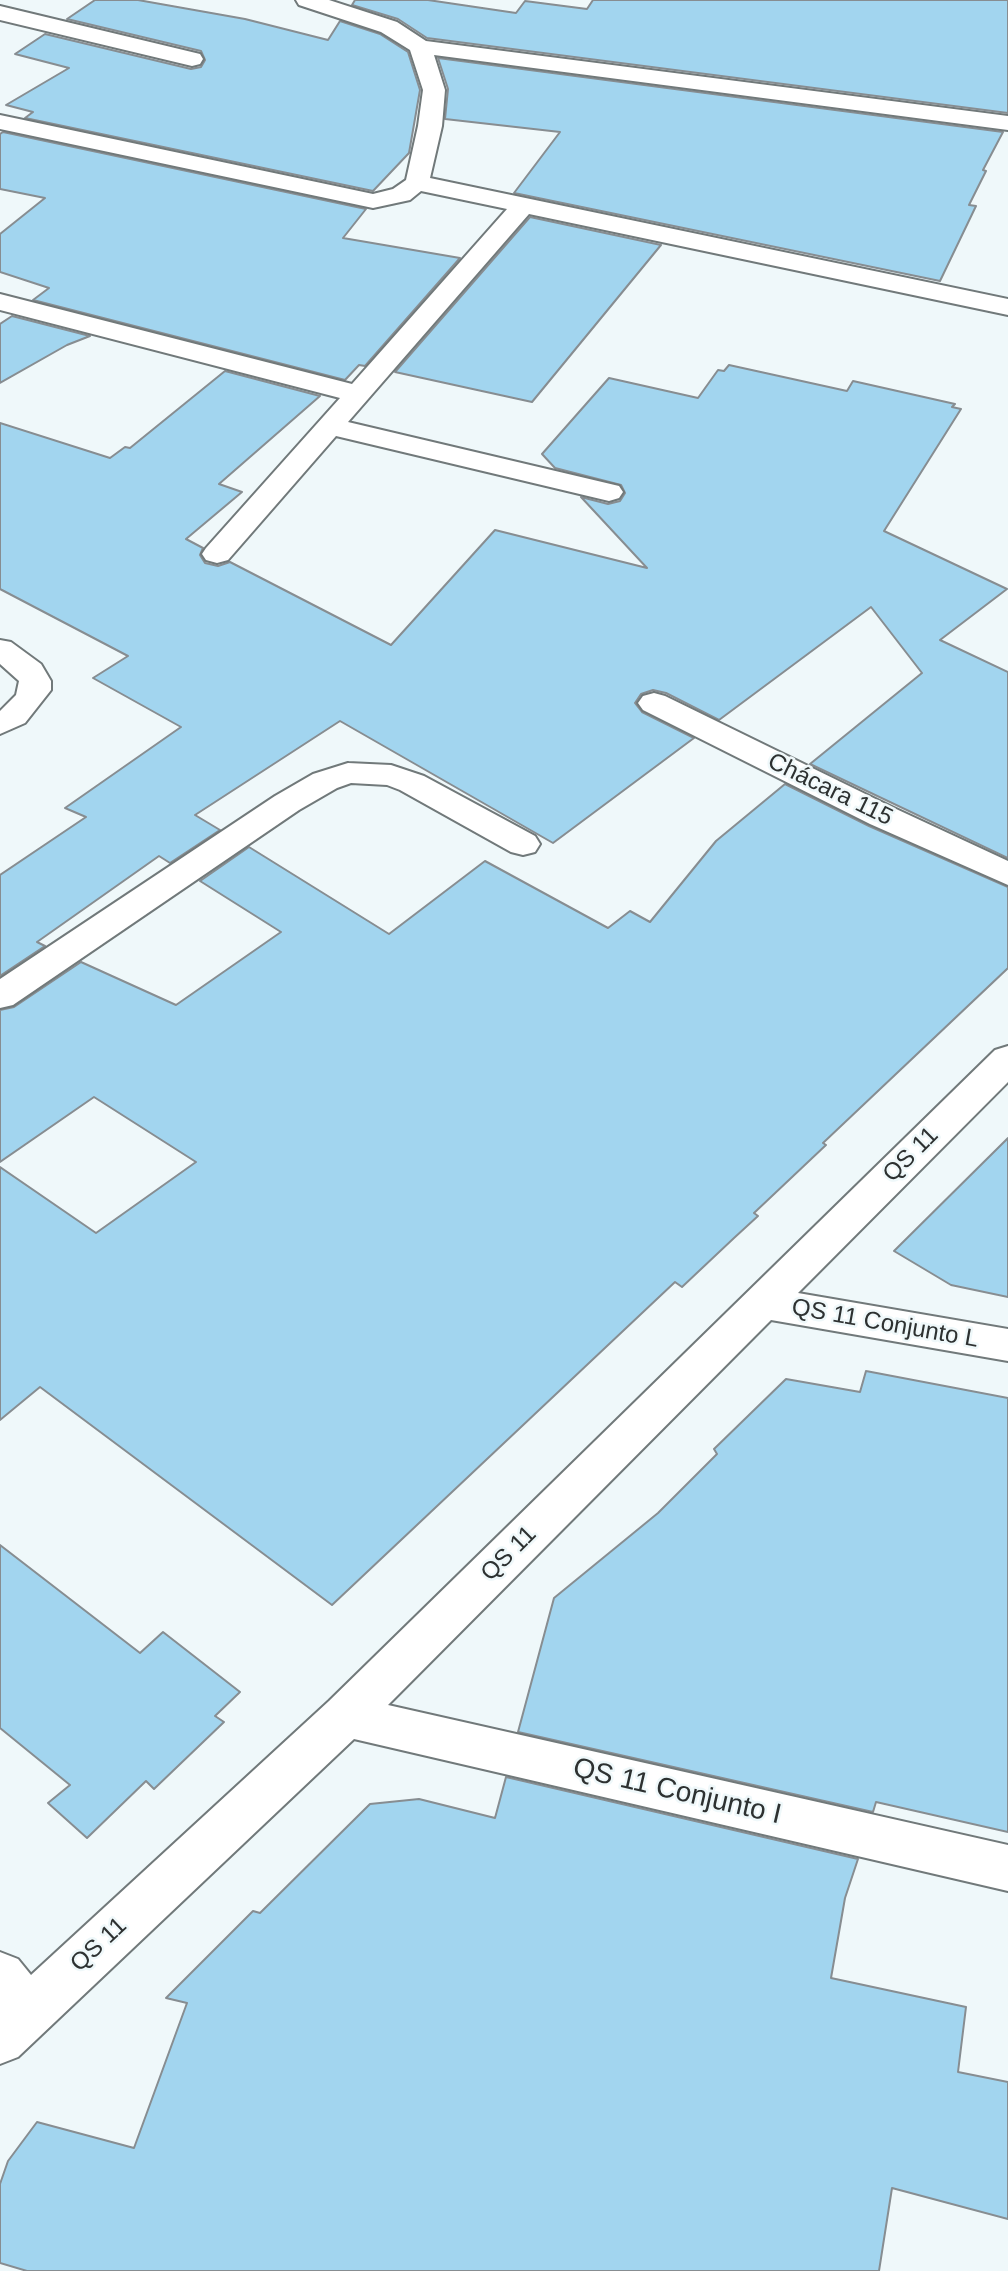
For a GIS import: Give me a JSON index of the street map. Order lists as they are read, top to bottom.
{
  "streets": {
    "street": [
      "Chácara 115",
      "QS 11",
      "QS 11 Conjunto L",
      "QS 11 Conjunto I"
    ]
  },
  "crossings": [
    ["QS 11", "QS 11 Conjunto L"],
    ["QS 11", "QS 11 Conjunto I"]
  ]
}
